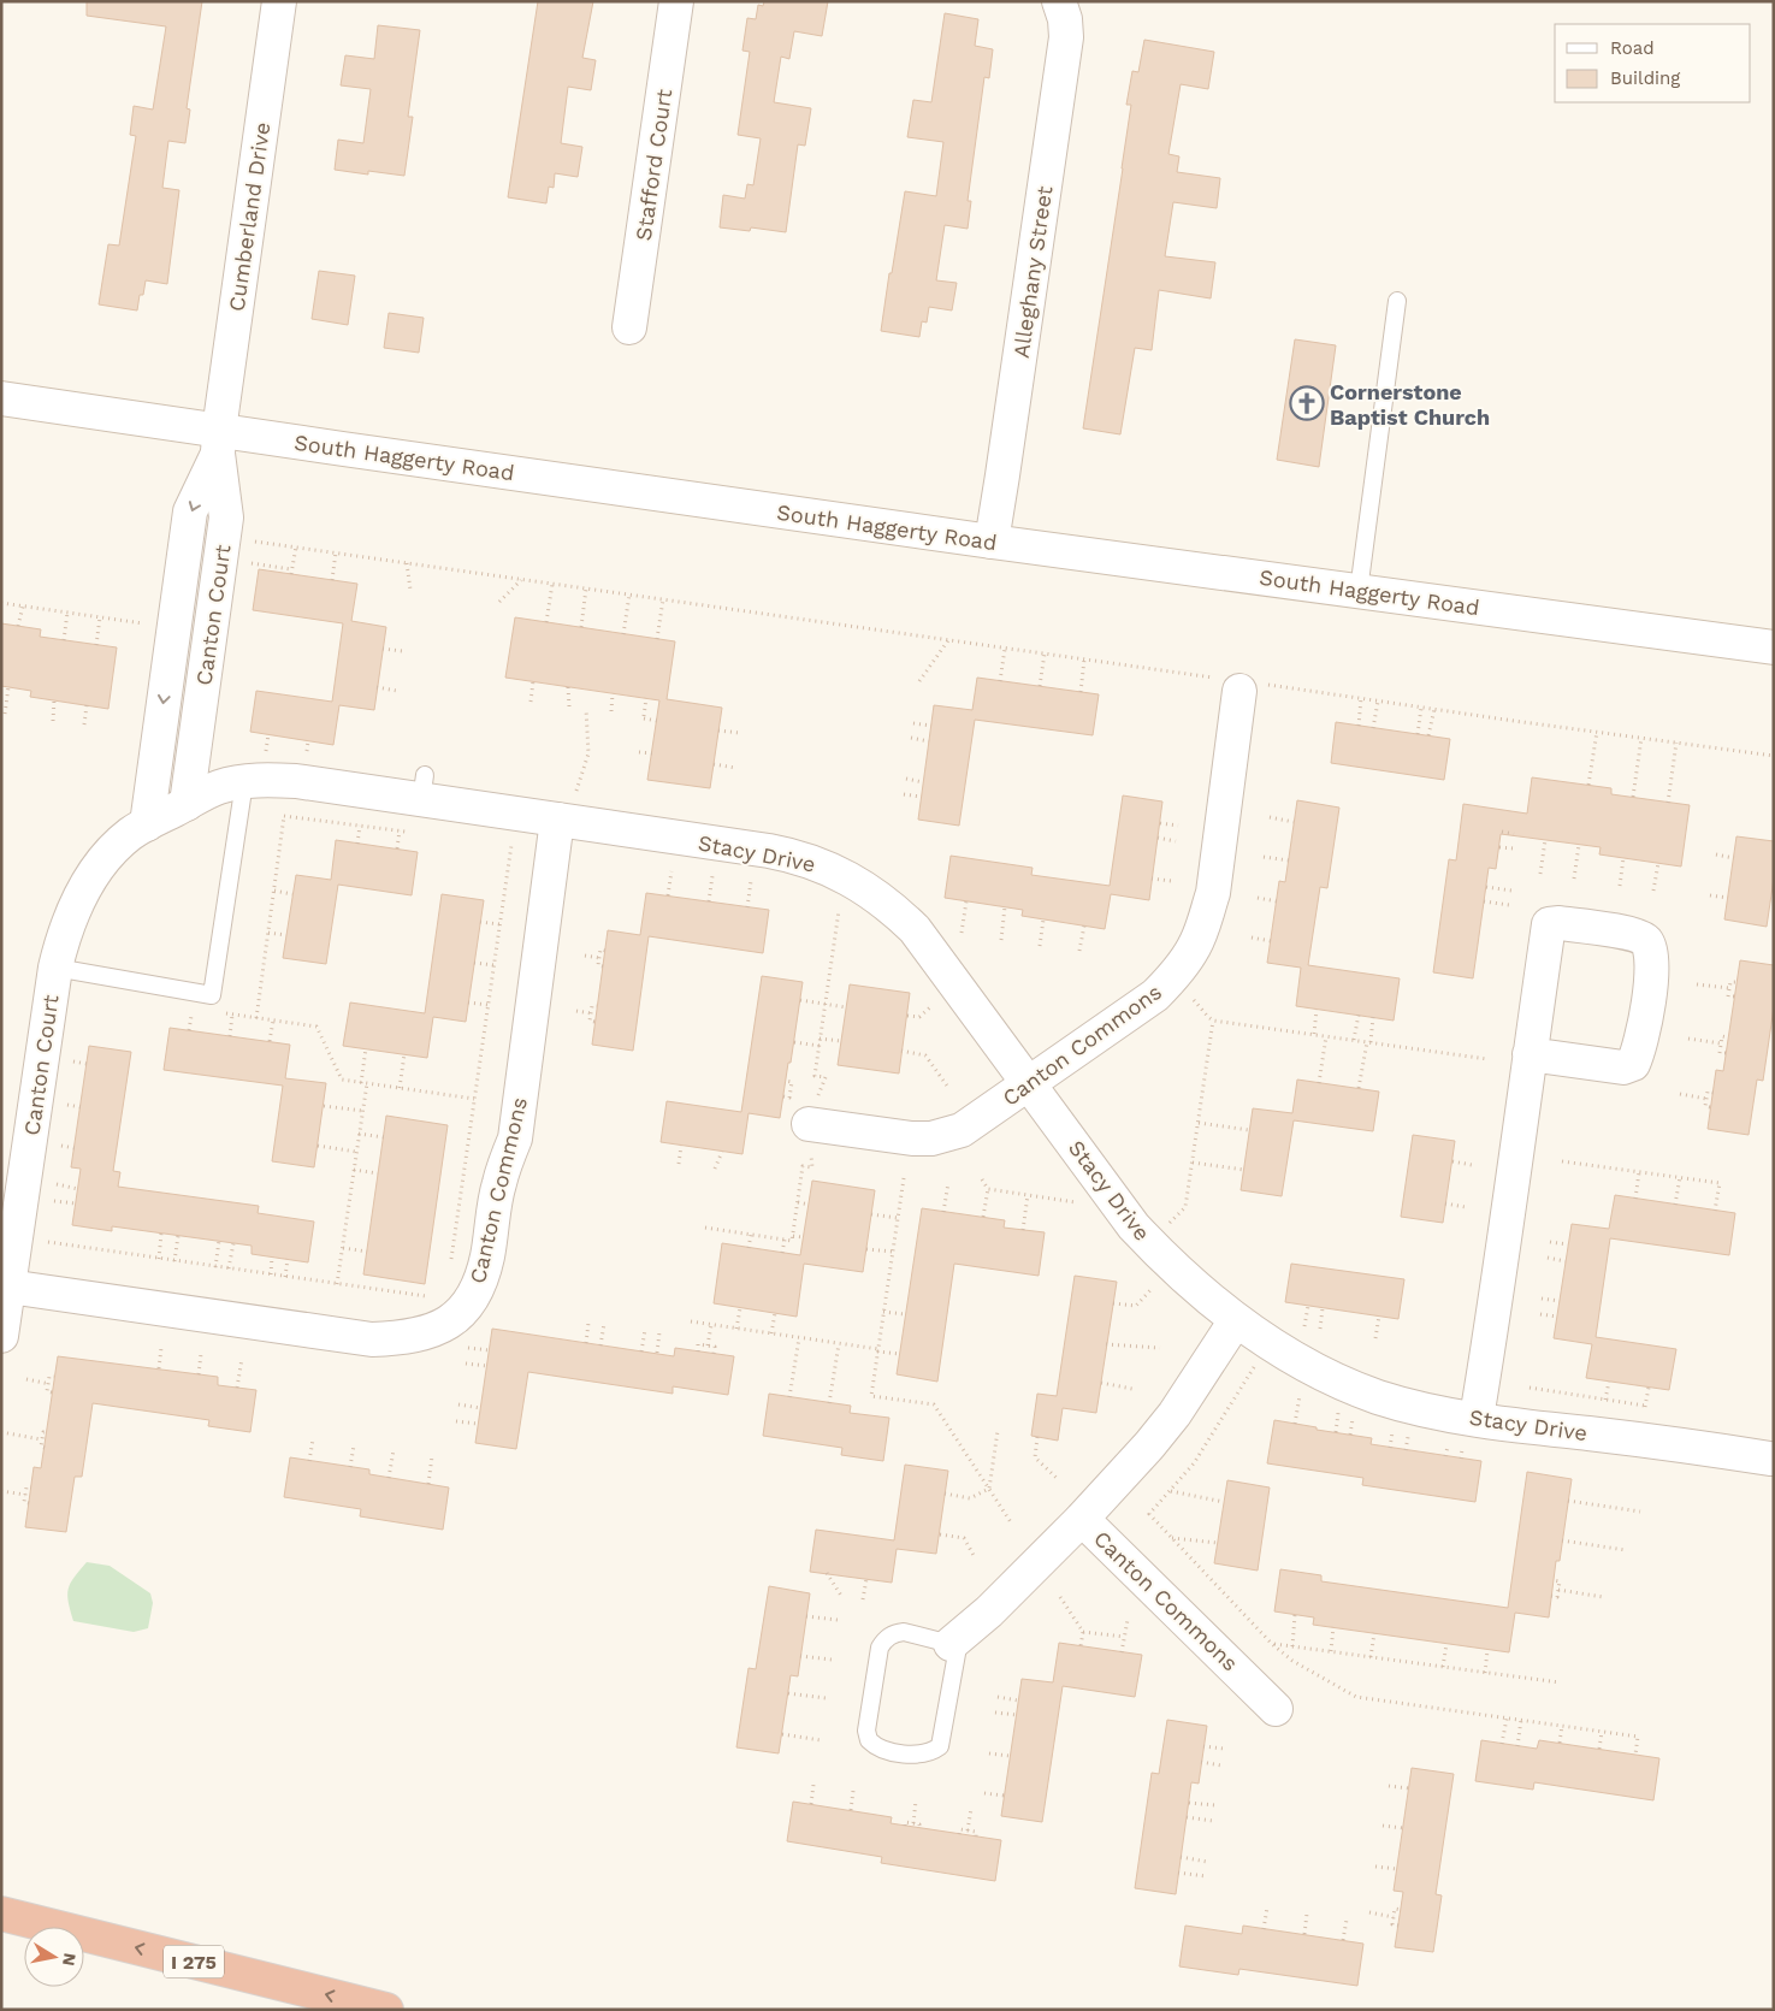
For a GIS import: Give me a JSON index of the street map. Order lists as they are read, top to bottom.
{
  "streets": {
    "highway": ["I 275"],
    "street": [
      "Stafford Court",
      "Cumberland Drive",
      "Alleghany Street",
      "South Haggerty Road",
      "Canton Court",
      "Stacy Drive",
      "Canton Commons"
    ]
  },
  "crossings": [
    ["Cumberland Drive", "South Haggerty Road"],
    ["Cumberland Drive", "Canton Court"],
    ["Alleghany Street", "South Haggerty Road"],
    ["South Haggerty Road", "Canton Court"],
    ["Canton Court", "Stacy Drive"],
    ["Canton Court", "Canton Commons"],
    ["Stacy Drive", "Canton Commons"]
  ],
  "places": {
    "church": ["Cornerstone Baptist Church"]
  },
  "legend": ["Road", "Building"],
  "north": "right"
}
